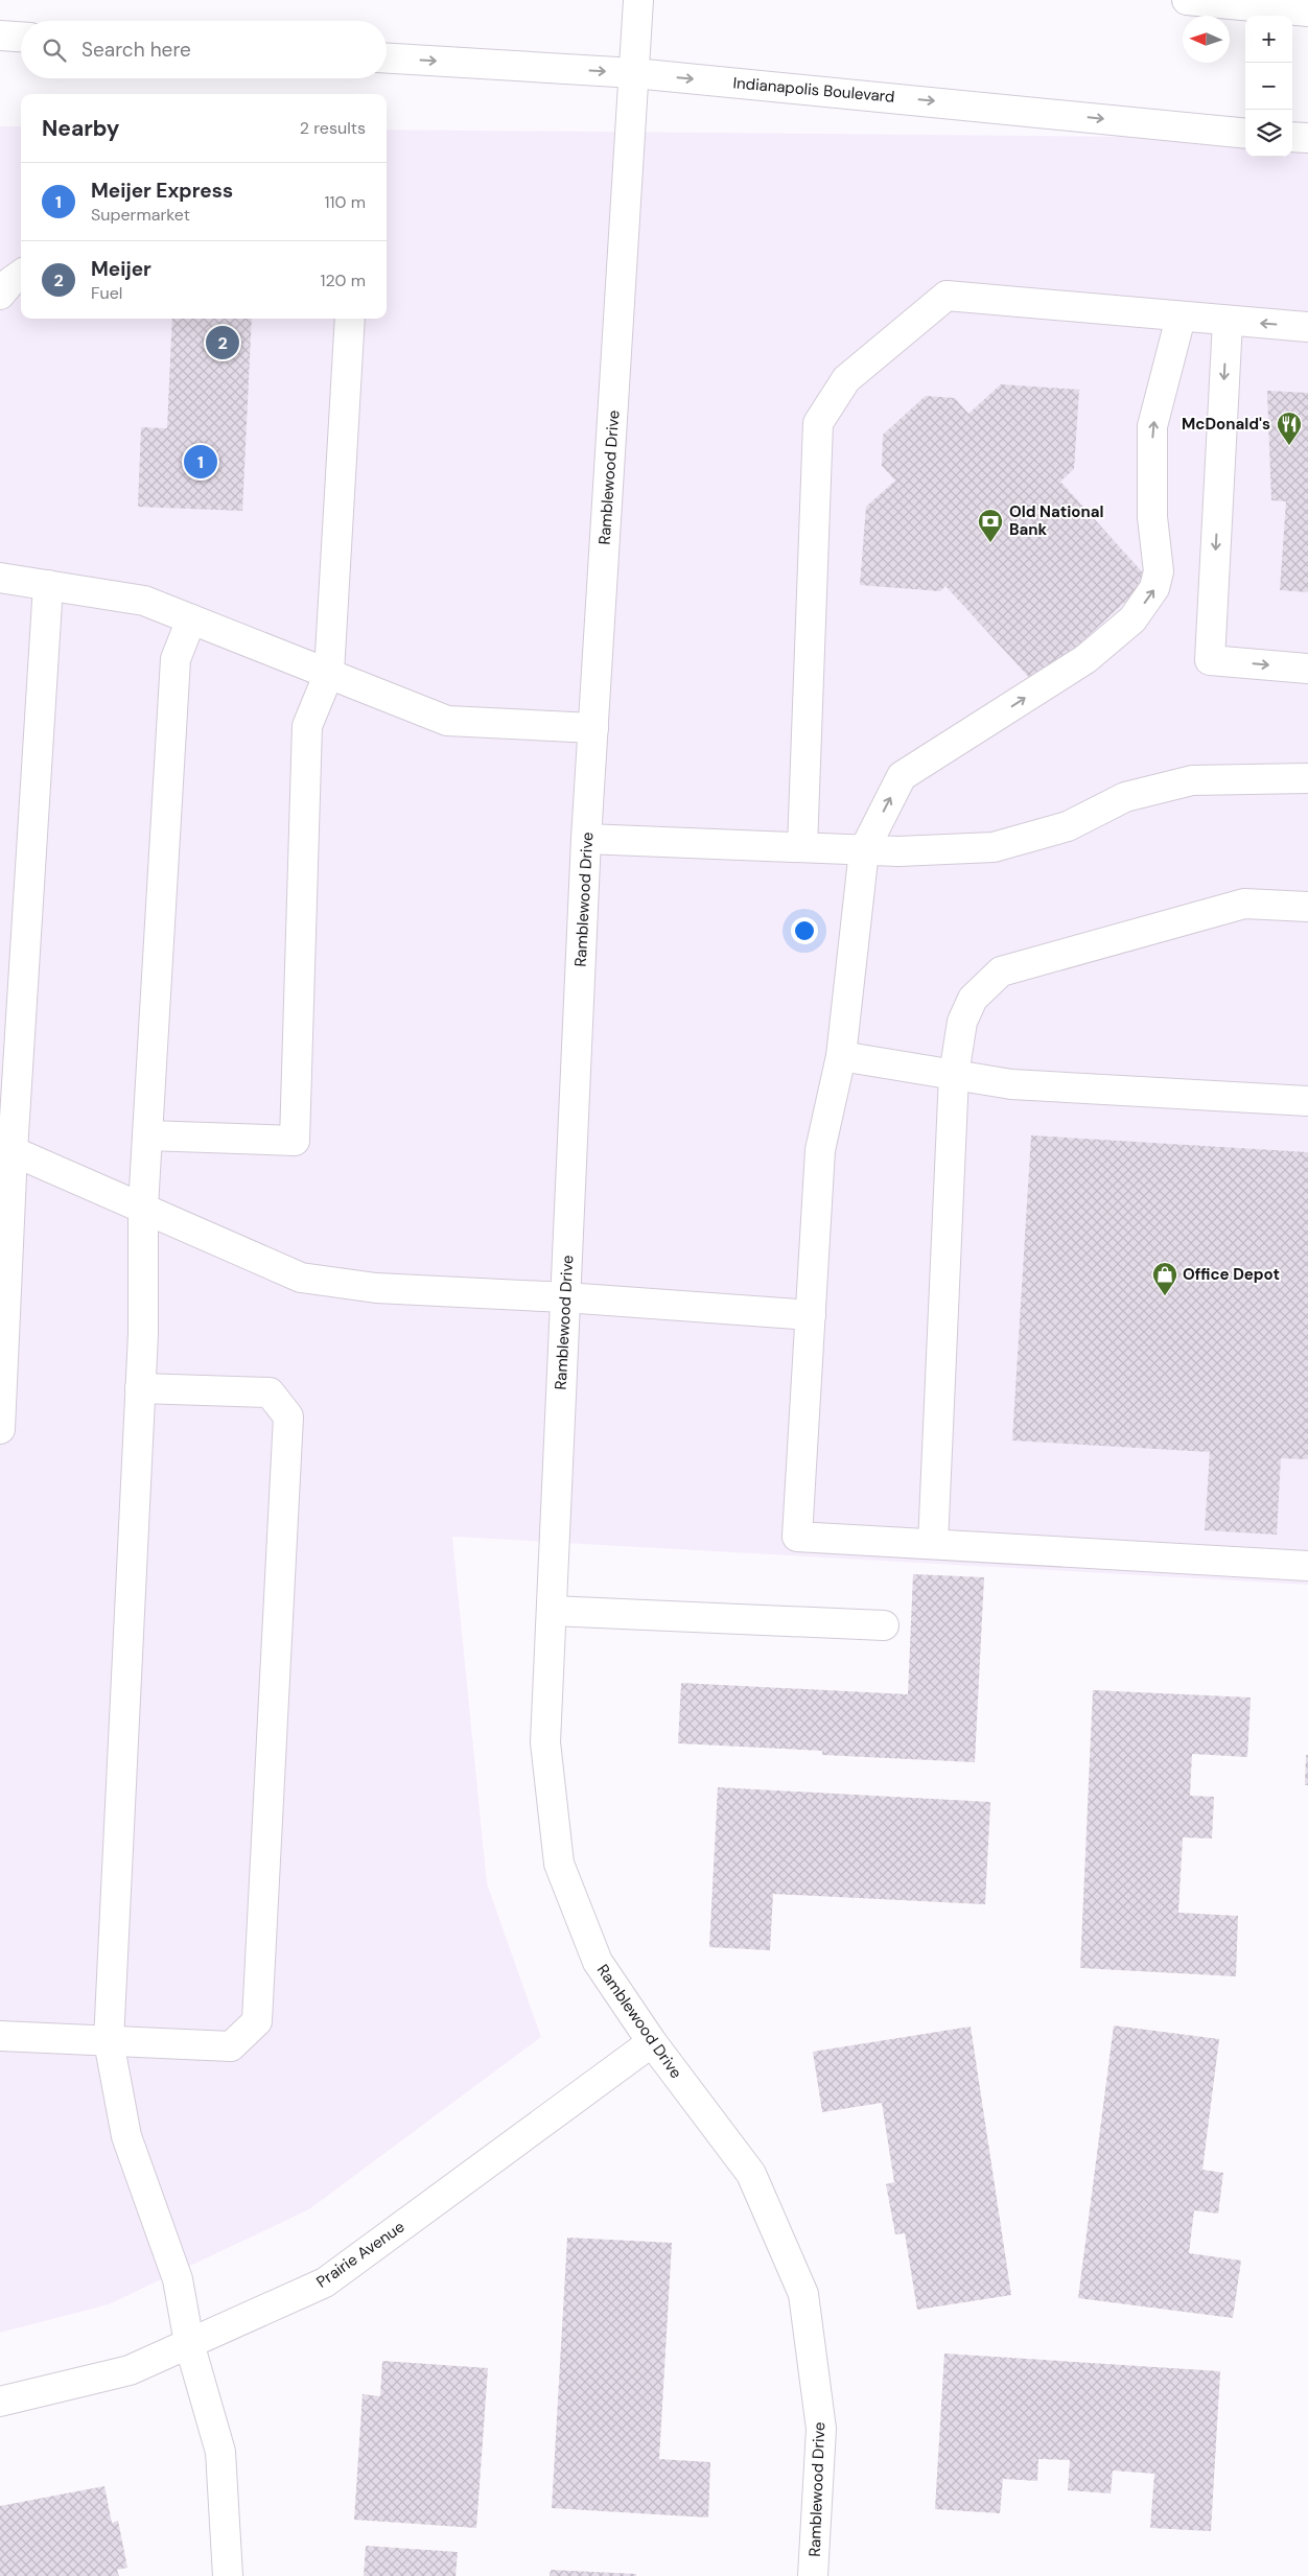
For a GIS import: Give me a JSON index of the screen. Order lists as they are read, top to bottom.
{
  "streets": {
    "main road": ["Indianapolis Boulevard", "Ramblewood Drive", "Prairie Avenue"]
  },
  "crossings": [
    ["Indianapolis Boulevard", "Ramblewood Drive"],
    ["Ramblewood Drive", "Prairie Avenue"]
  ],
  "one_way": ["Indianapolis Boulevard"],
  "places": {
    "restaurant": ["McDonald's"],
    "bank": ["Old National Bank"],
    "shop": ["Office Depot"]
  },
  "north": "left",
  "page": {
    "map_buttons": ["+", "−"],
    "search": "Search here",
    "heading": ["Nearby", "2 results"],
    "list": [
      {
        "mark": "1",
        "name": "Meijer Express",
        "note": "Supermarket",
        "value": "110 m"
      },
      {
        "mark": "2",
        "name": "Meijer",
        "note": "Fuel",
        "value": "120 m"
      }
    ],
    "pins": ["2", "1"]
  }
}
